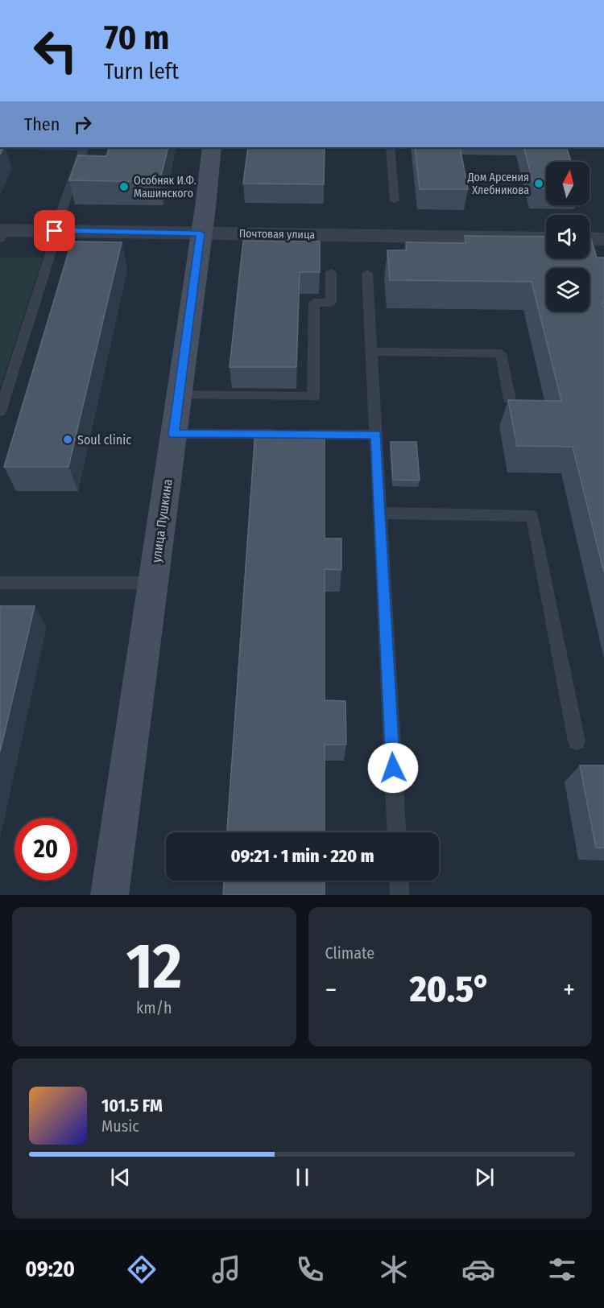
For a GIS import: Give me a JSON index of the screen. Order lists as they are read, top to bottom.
{
  "streets": {
    "street": ["Почтовая улица", "улица Пушкина"]
  },
  "crossings": [
    ["Почтовая улица", "улица Пушкина"]
  ],
  "places": ["Дом Арсения Хлебникова", "Особняк И.Ф. Машинского", "Soul clinic"],
  "north": "top",
  "page": {
    "turn": ["70 m", "Turn left"],
    "then": "Then",
    "limit": "20",
    "trip": "09:21 · 1 min · 220 m",
    "tile": [
      ["12", "km/h"],
      "Climate"
    ],
    "heat": ["−", "20.5°", "+"],
    "song": ["101.5 FM", "Music"],
    "tabs": "09:20"
  }
}
